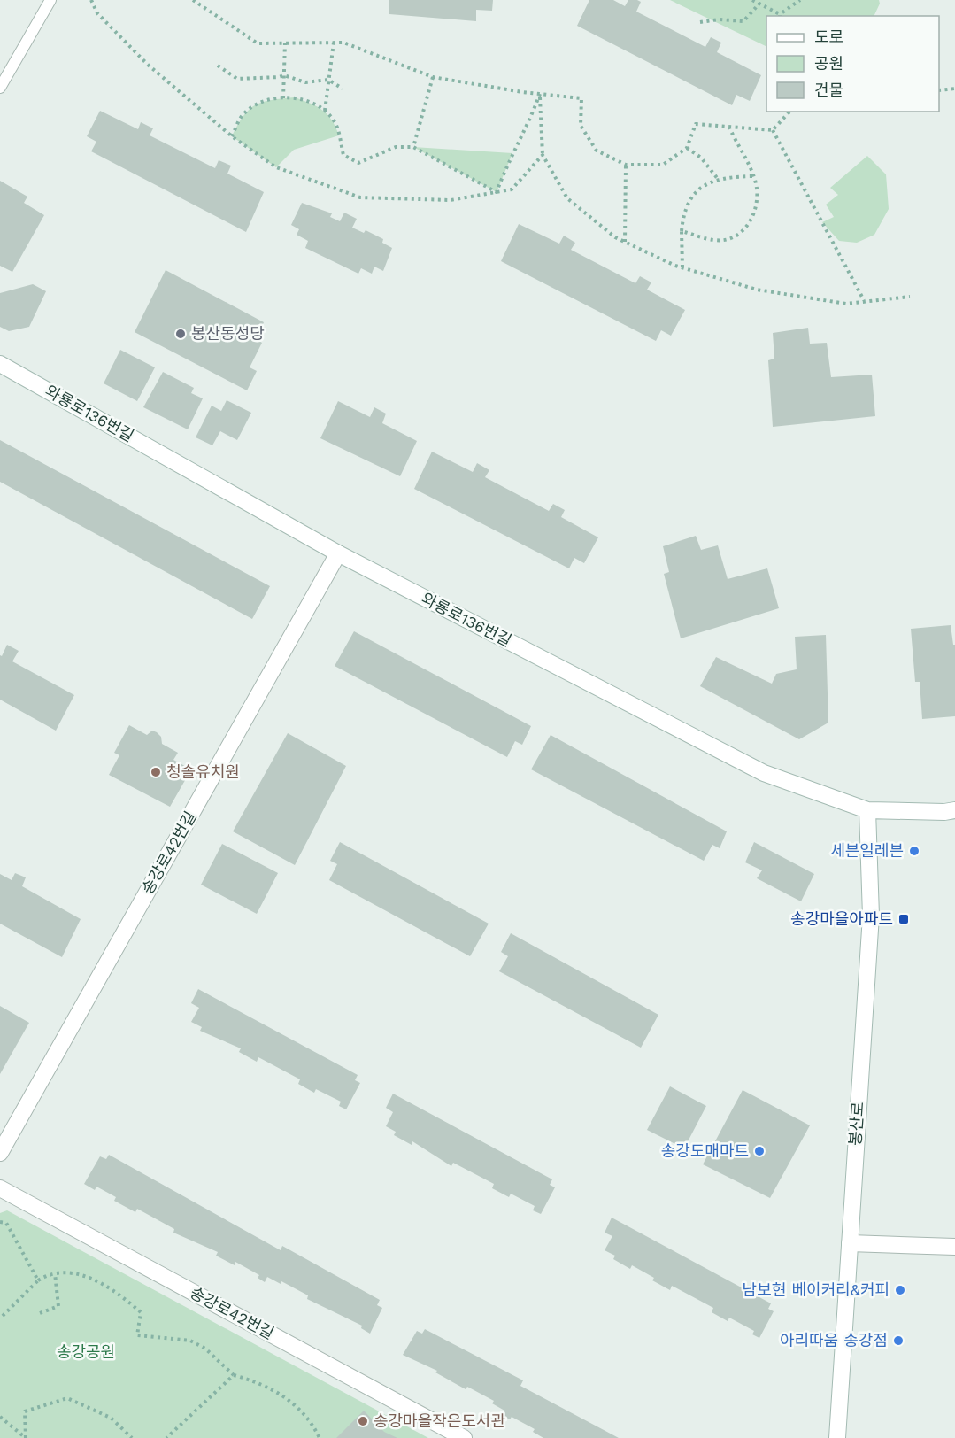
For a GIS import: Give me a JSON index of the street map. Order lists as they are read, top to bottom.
{
  "streets": {
    "main road": ["와룡로136번길", "송강로42번길", "봉산로"]
  },
  "crossings": [
    ["와룡로136번길", "송강로42번길"],
    ["와룡로136번길", "봉산로"]
  ],
  "parks": ["송강공원"],
  "places": {
    "other": [
      "봉산동성당",
      "청솔유치원",
      "세븐일레븐",
      "송강도매마트",
      "남보현 베이커리&커피",
      "아리따움 송강점",
      "송강마을작은도서관"
    ],
    "transit": ["송강마을아파트"]
  },
  "legend": ["도로", "공원", "건물"]
}
